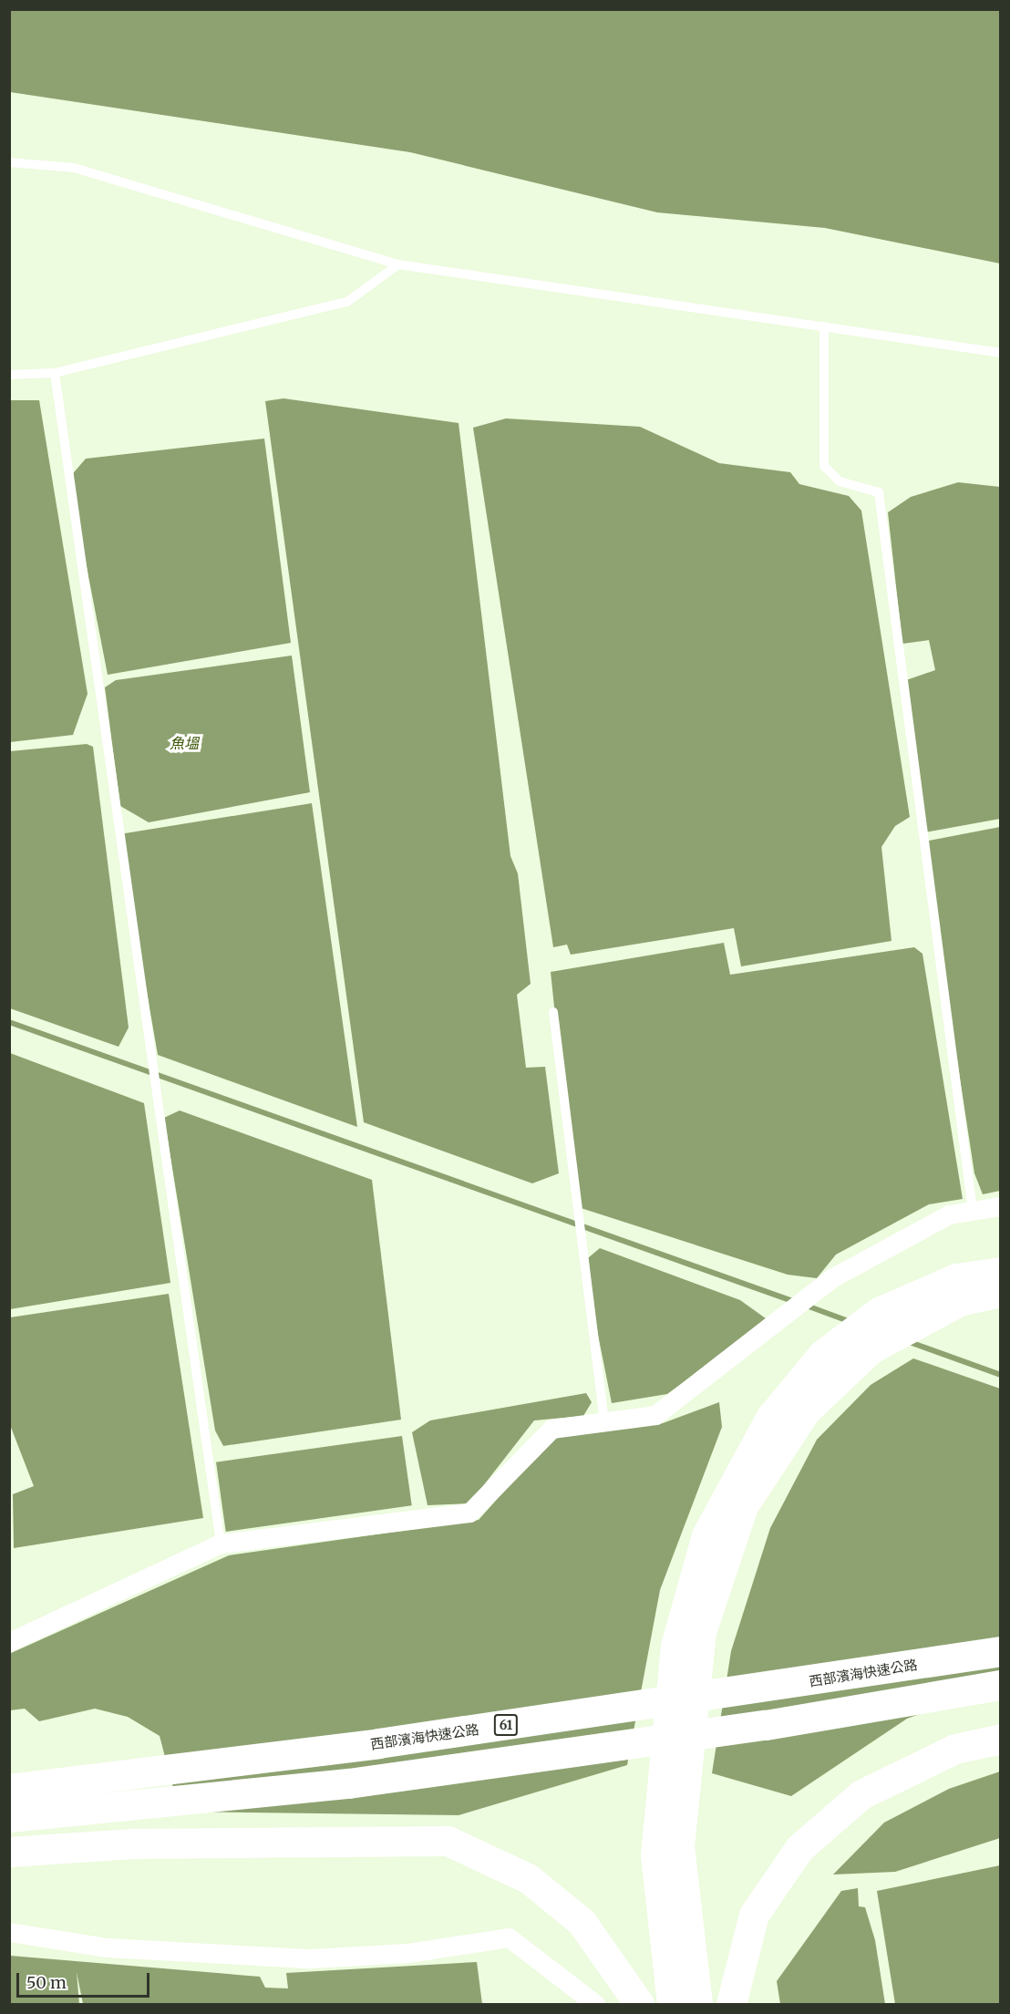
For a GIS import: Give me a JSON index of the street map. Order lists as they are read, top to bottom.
{
  "streets": {
    "highway": ["西部濱海快速公路", "61"]
  },
  "water": ["魚塭"],
  "scale_bar": "50 m"
}
